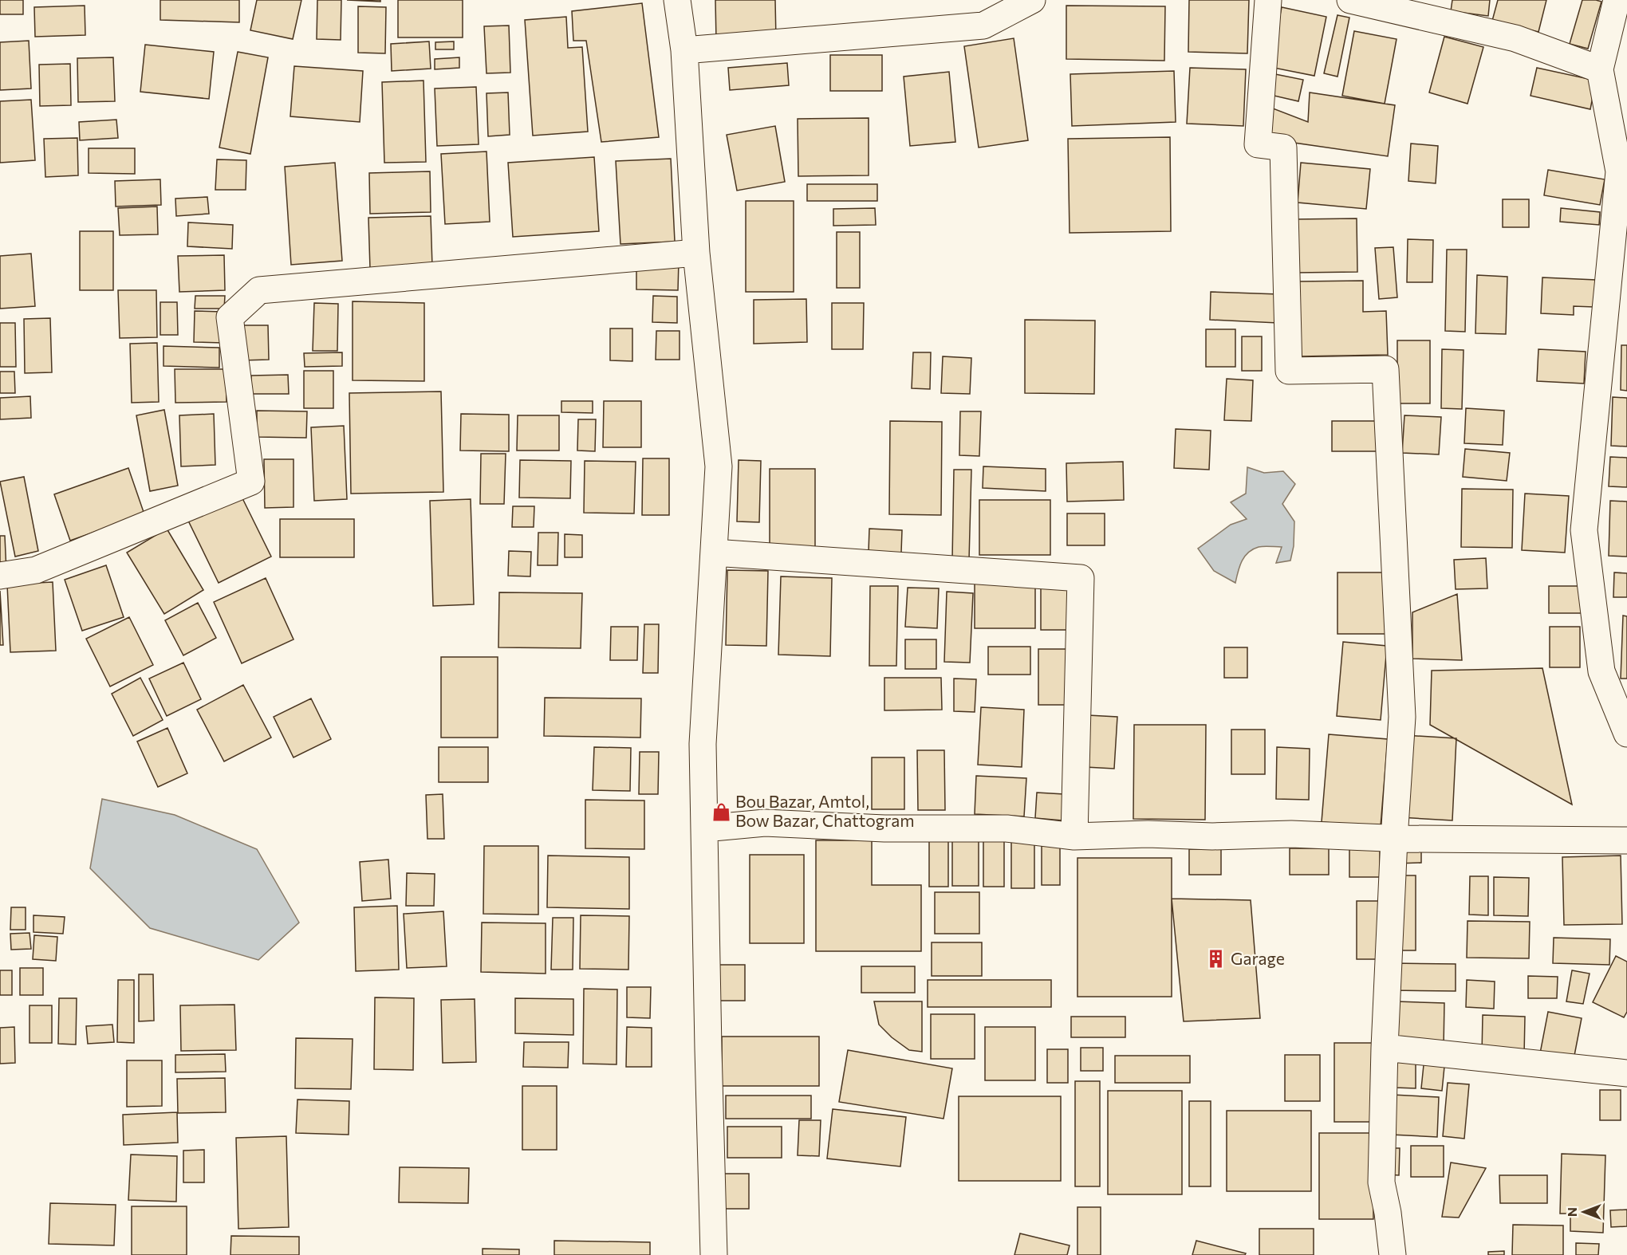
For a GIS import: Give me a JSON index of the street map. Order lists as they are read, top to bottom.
{
  "places": {
    "shop": ["Bou Bazar, Amtol, Bow Bazar, Chattogram"],
    "building": ["Garage"]
  },
  "north": "left"
}
